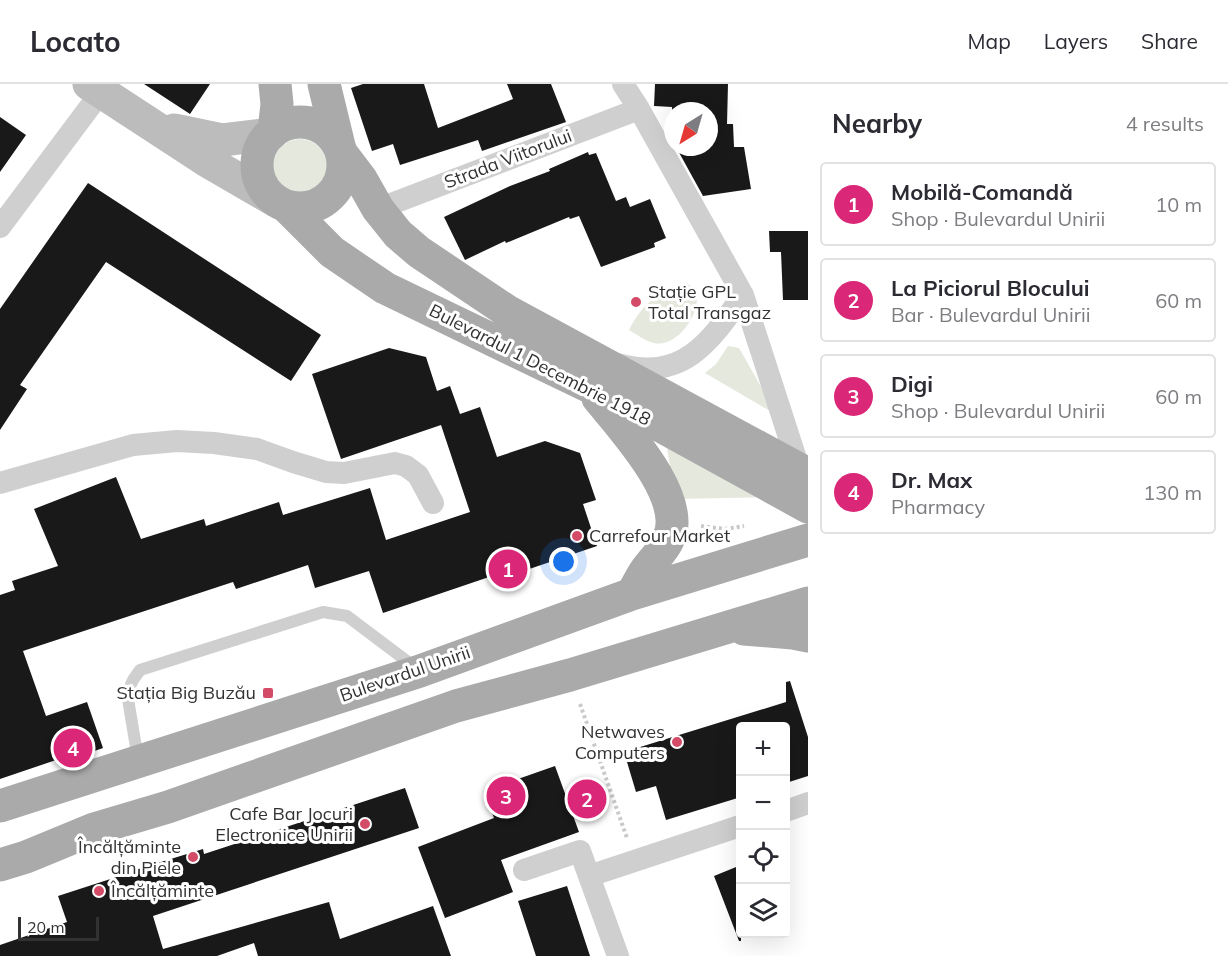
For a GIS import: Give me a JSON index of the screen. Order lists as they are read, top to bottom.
{
  "streets": {
    "main road": ["Bulevardul 1 Decembrie 1918", "Bulevardul Unirii"],
    "street": ["Strada Viitorului"]
  },
  "crossings": [
    ["Strada Viitorului", "Bulevardul 1 Decembrie 1918"]
  ],
  "places": {
    "other": [
      "Stație GPL Total Transgaz",
      "Carrefour Market",
      "Netwaves Computers",
      "Cafe Bar Jocuri Electronice Unirii",
      "Încălțăminte din Piele",
      "Încălțăminte"
    ],
    "transit": ["Stația Big Buzău"]
  },
  "scale_bar": "20 m",
  "north": "bottom left",
  "page": {
    "header": "Locato",
    "nav": ["Map", "Layers", "Share"],
    "heading": ["Nearby", "4 results"],
    "list": [
      {
        "mark": "1",
        "name": "Mobilă-Comandă",
        "note": "Shop · Bulevardul Unirii",
        "value": "10 m"
      },
      {
        "mark": "2",
        "name": "La Piciorul Blocului",
        "note": "Bar · Bulevardul Unirii",
        "value": "60 m"
      },
      {
        "mark": "3",
        "name": "Digi",
        "note": "Shop · Bulevardul Unirii",
        "value": "60 m"
      },
      {
        "mark": "4",
        "name": "Dr. Max",
        "note": "Pharmacy",
        "value": "130 m"
      }
    ],
    "pins": [
      "1",
      "4",
      "3",
      "2"
    ],
    "map_buttons": ["+", "−"],
    "scale": "20 m"
  }
}
